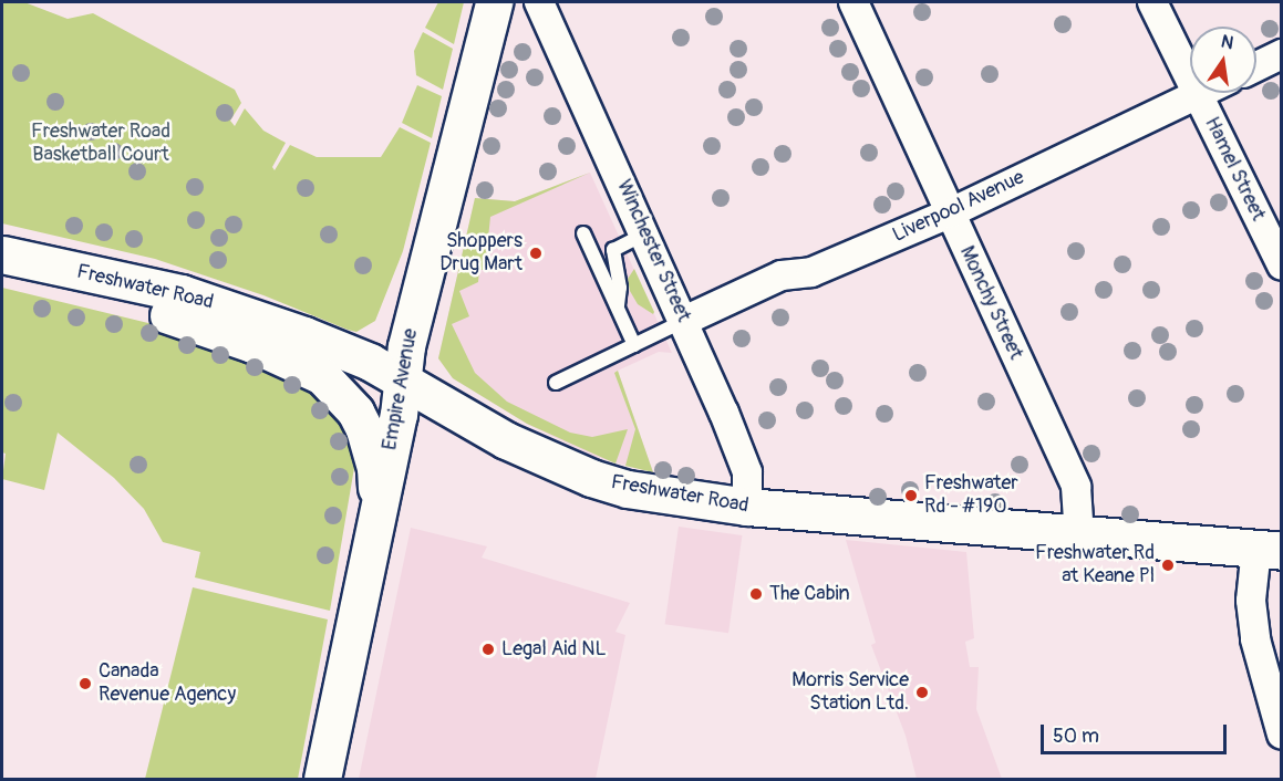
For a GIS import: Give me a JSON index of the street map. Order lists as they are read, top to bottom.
{
  "streets": {
    "main road": ["Freshwater Road", "Empire Avenue"],
    "street": [
      "Hamel Street",
      "Liverpool Avenue",
      "Winchester Street",
      "Monchy Street"
    ]
  },
  "crossings": [
    ["Hamel Street", "Liverpool Avenue"],
    ["Liverpool Avenue", "Winchester Street"],
    ["Liverpool Avenue", "Monchy Street"],
    ["Winchester Street", "Freshwater Road"],
    ["Freshwater Road", "Monchy Street"],
    ["Freshwater Road", "Empire Avenue"]
  ],
  "parks": ["Freshwater Road Basketball Court"],
  "places": [
    "Shoppers Drug Mart",
    "Freshwater Rd - #190",
    "Freshwater Rd at Keane Pl",
    "The Cabin",
    "Legal Aid NL",
    "Canada Revenue Agency",
    "Morris Service Station Ltd."
  ],
  "scale_bar": "50 m",
  "north": "top"
}
